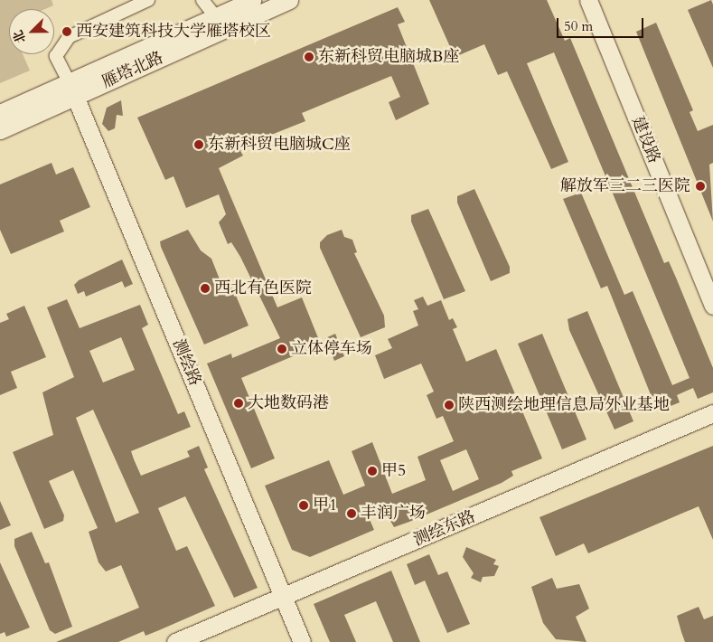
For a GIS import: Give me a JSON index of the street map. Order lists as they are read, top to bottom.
{
  "streets": {
    "street": [
      "雁塔北路",
      "建设路",
      "测绘路",
      "测绘东路"
    ]
  },
  "crossings": [
    ["雁塔北路", "测绘路"],
    ["测绘路", "测绘东路"]
  ],
  "places": [
    "西安建筑科技大学雁塔校区",
    "东新科贸电脑城B座",
    "东新科贸电脑城C座",
    "解放军三二三医院",
    "西北有色医院",
    "立体停车场",
    "大地数码港",
    "陕西测绘地理信息局外业基地",
    "甲5",
    "甲1",
    "丰润广场"
  ],
  "scale_bar": "50 m",
  "north": "bottom left"
}
